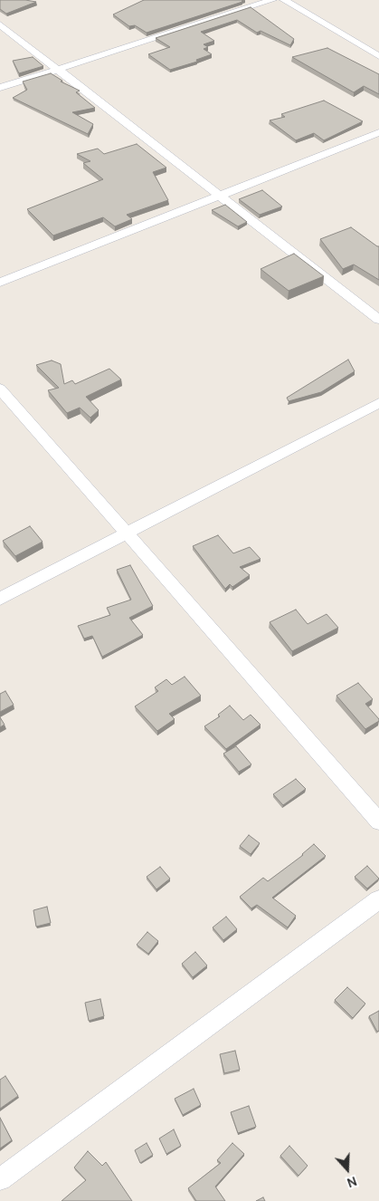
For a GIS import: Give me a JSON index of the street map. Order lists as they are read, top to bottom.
{
  "north": "bottom"
}
